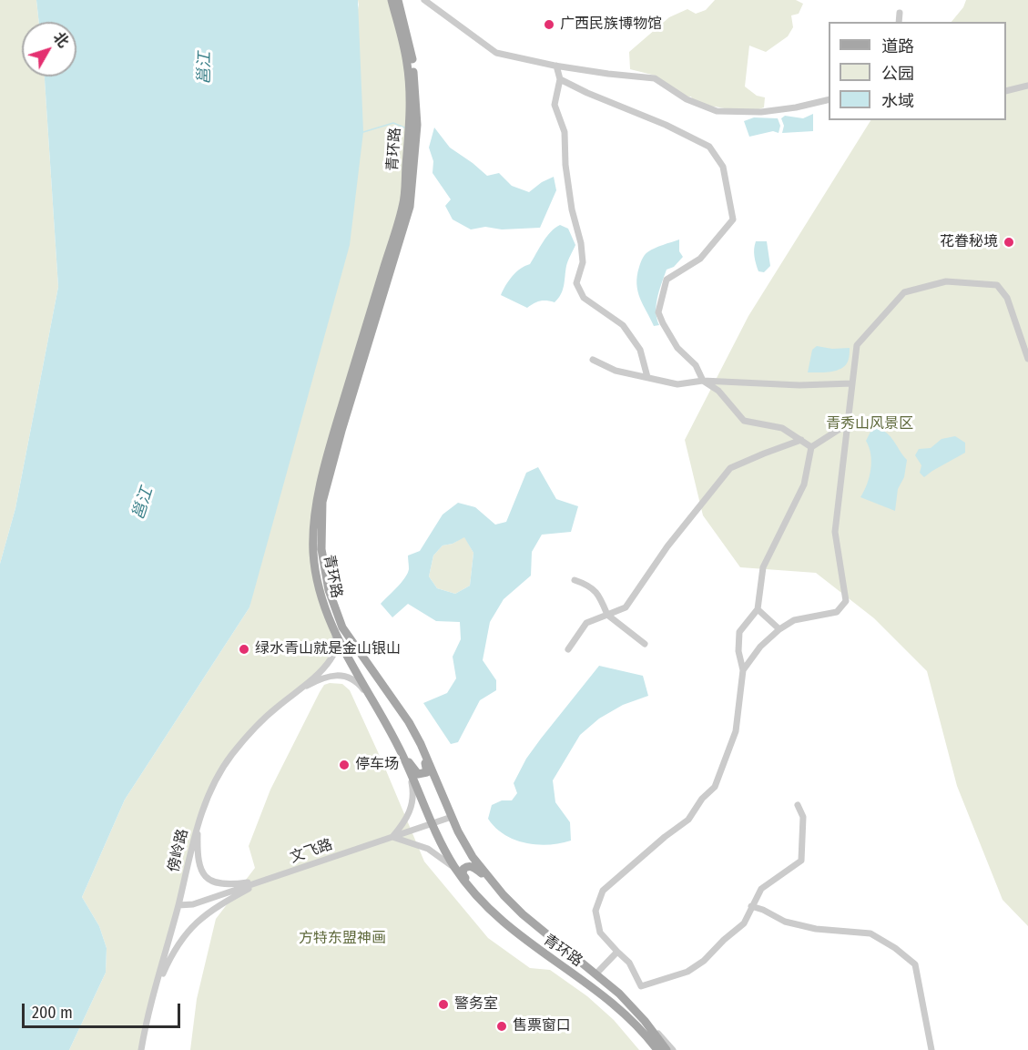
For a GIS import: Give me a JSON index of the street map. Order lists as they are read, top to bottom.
{
  "streets": {
    "main road": ["青环路"],
    "street": ["傍岭路", "文飞路"]
  },
  "crossings": [
    ["青环路", "文飞路"],
    ["傍岭路", "文飞路"]
  ],
  "water": ["邕江"],
  "parks": ["青秀山风景区", "方特东盟神画"],
  "places": [
    "广西民族博物馆",
    "花眷秘境",
    "绿水青山就是金山银山",
    "停车场",
    "警务室",
    "售票窗口"
  ],
  "legend": ["道路", "公园", "水域"],
  "scale_bar": "200 m",
  "north": "top right"
}
